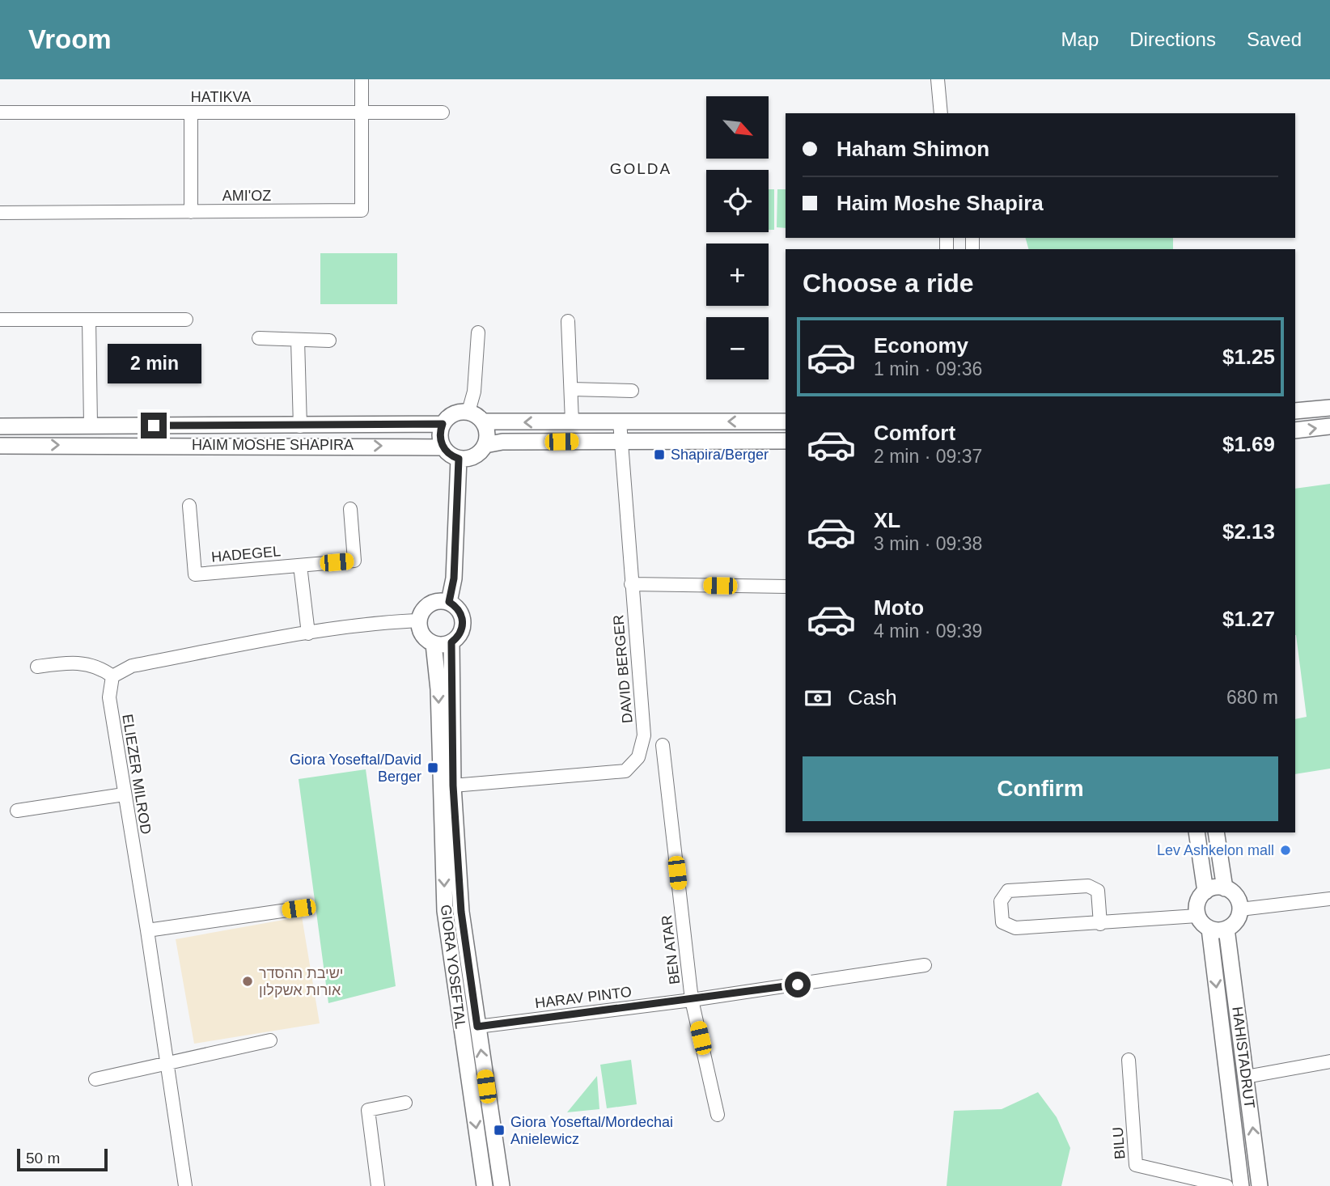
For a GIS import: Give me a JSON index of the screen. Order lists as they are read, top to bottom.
{
  "streets": {
    "street": [
      "HATIKVA",
      "AMI'OZ",
      "HAIM MOSHE SHAPIRA",
      "HADEGEL",
      "DAVID BERGER",
      "ELIEZER MILROD",
      "BEN ATAR",
      "GIORA YOSEFTAL",
      "HARAV PINTO",
      "HAHISTADRUT",
      "BILU"
    ]
  },
  "crossings": [
    ["HATIKVA", "AMI'OZ"],
    ["DAVID BERGER", "GIORA YOSEFTAL"],
    ["BEN ATAR", "HARAV PINTO"],
    ["GIORA YOSEFTAL", "HARAV PINTO"]
  ],
  "districts": ["GOLDA"],
  "places": {
    "transit": ["Shapira/Berger", "Giora Yoseftal/David Berger", "Giora Yoseftal/Mordechai Anielewicz"],
    "other": ["Lev Ashkelon mall", "ישיבת ההסדר אורות אשקלון"]
  },
  "scale_bar": "50 m",
  "north": "bottom right",
  "page": {
    "header": "Vroom",
    "nav": ["Map", "Directions", "Saved"],
    "map_buttons": ["+", "−"],
    "banner": ["Haham Shimon", "Haim Moshe Shapira"],
    "heading": "Choose a ride",
    "list": [
      {
        "name": "Economy",
        "note": "1 min · 09:36",
        "value": "$1.25"
      },
      {
        "name": "Comfort",
        "note": "2 min · 09:37",
        "value": "$1.69"
      },
      {
        "name": "XL",
        "note": "3 min · 09:38",
        "value": "$2.13"
      },
      {
        "name": "Moto",
        "note": "4 min · 09:39",
        "value": "$1.27"
      }
    ],
    "bubble": "2 min",
    "pay": ["Cash", "680 m"],
    "buttons": "Confirm",
    "scale": "50 m"
  }
}
